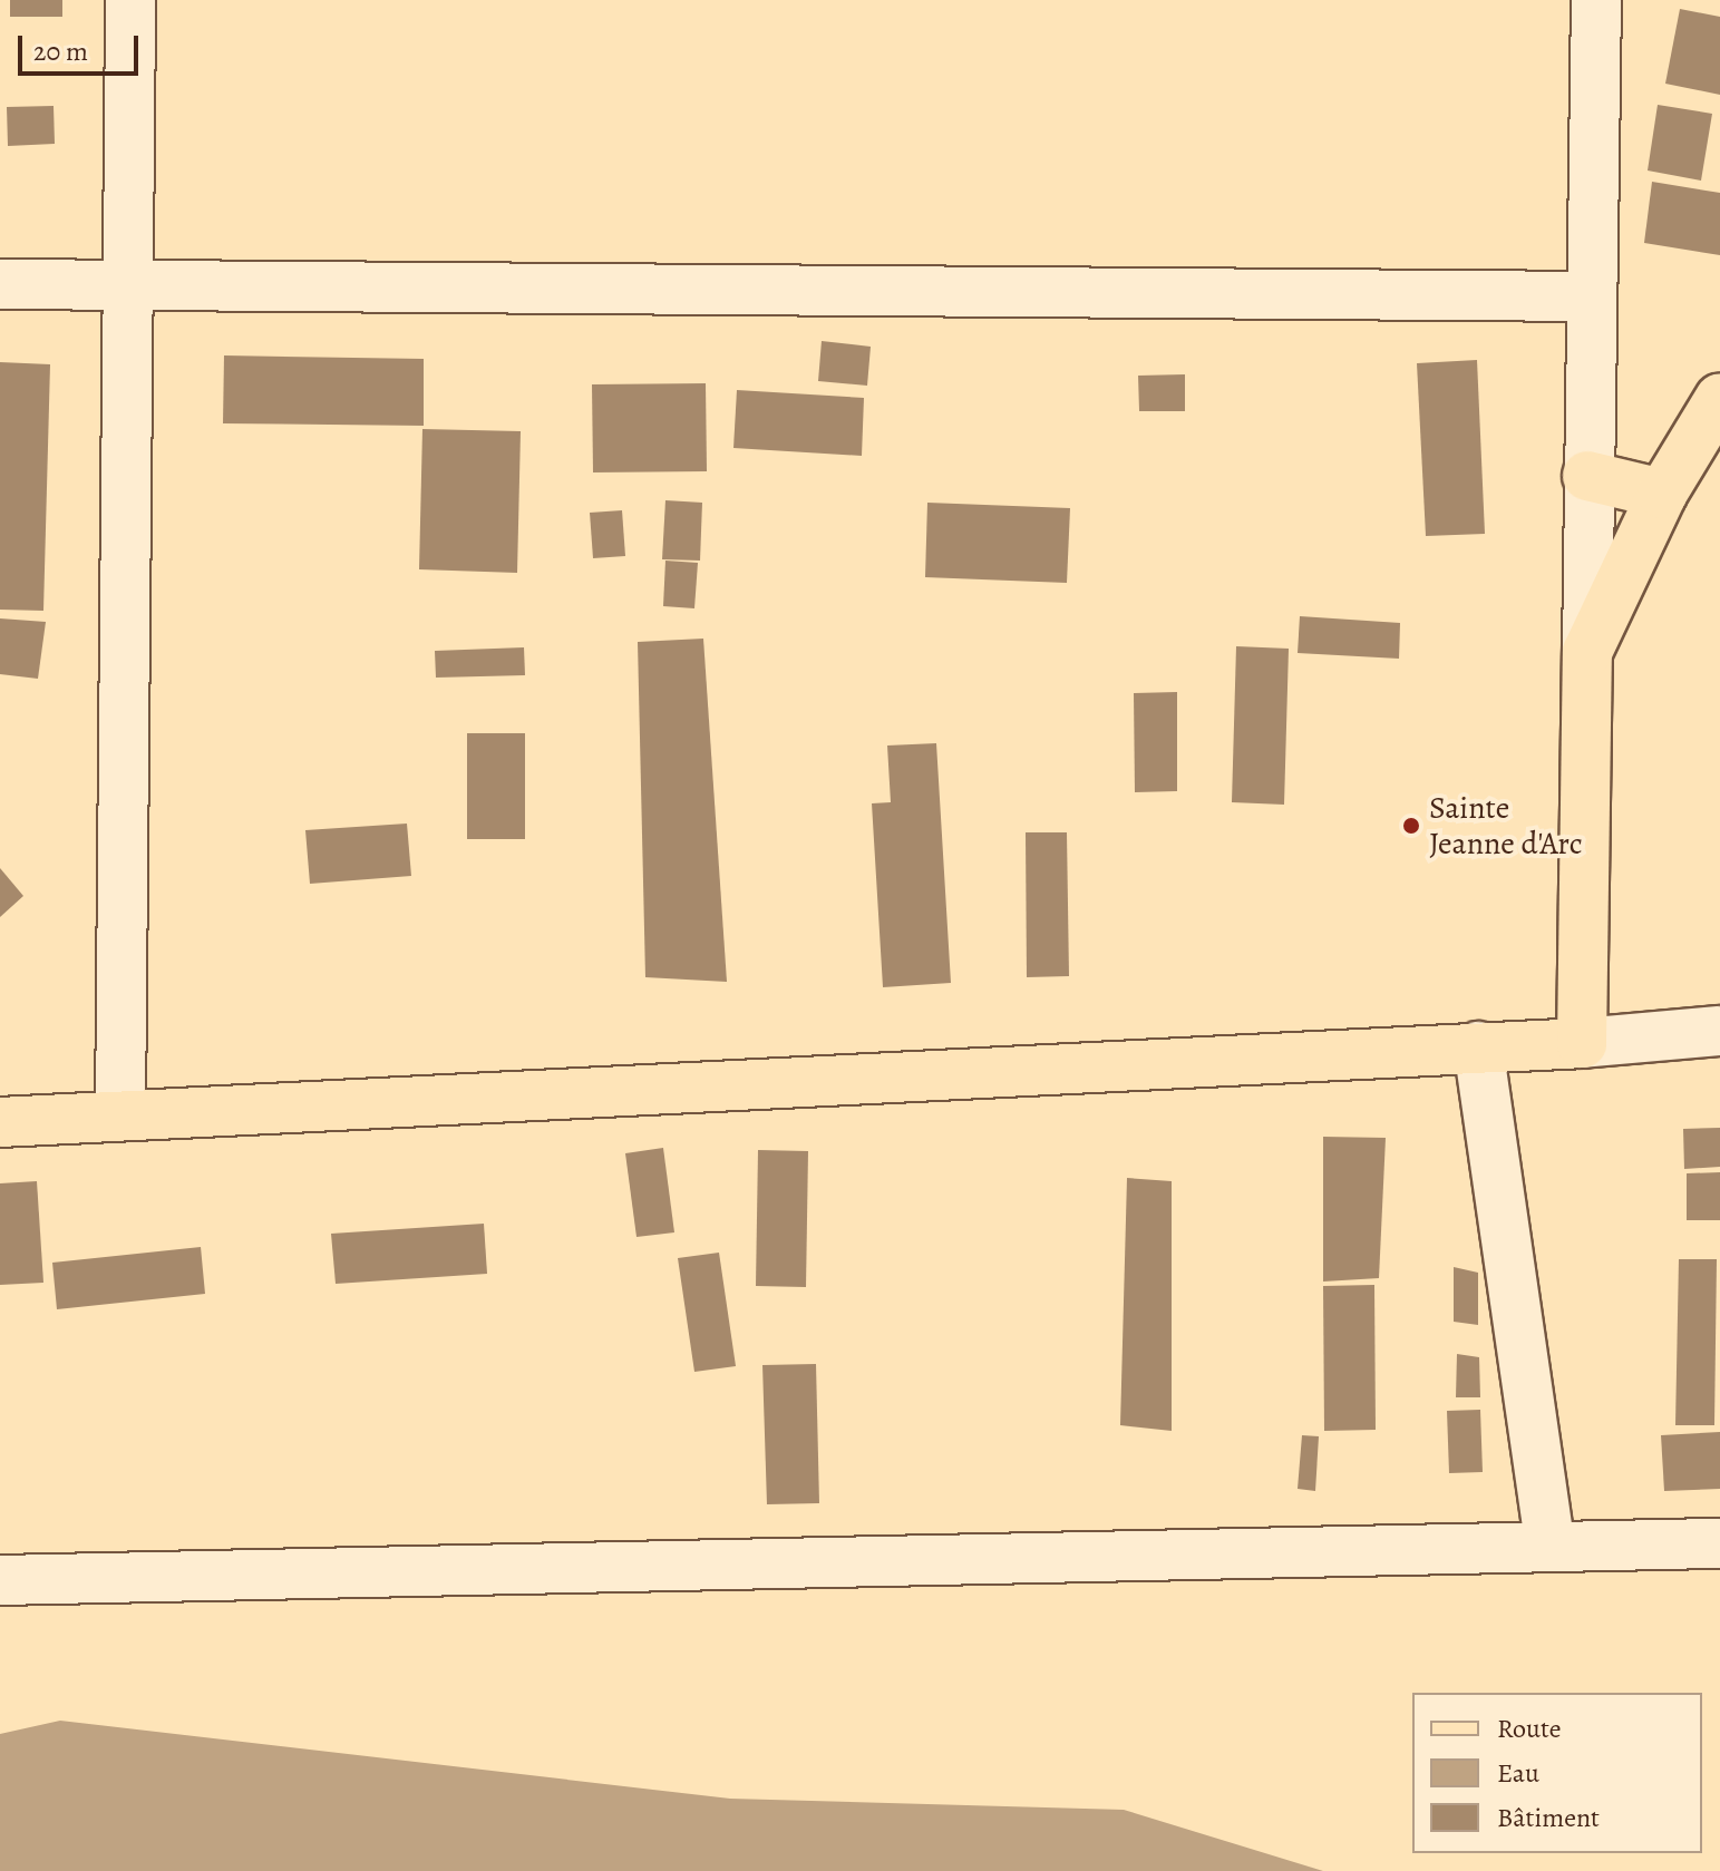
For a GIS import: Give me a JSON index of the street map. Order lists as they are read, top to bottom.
{
  "places": ["Sainte Jeanne d'Arc"],
  "legend": ["Route", "Eau", "Bâtiment"],
  "scale_bar": "20 m"
}
